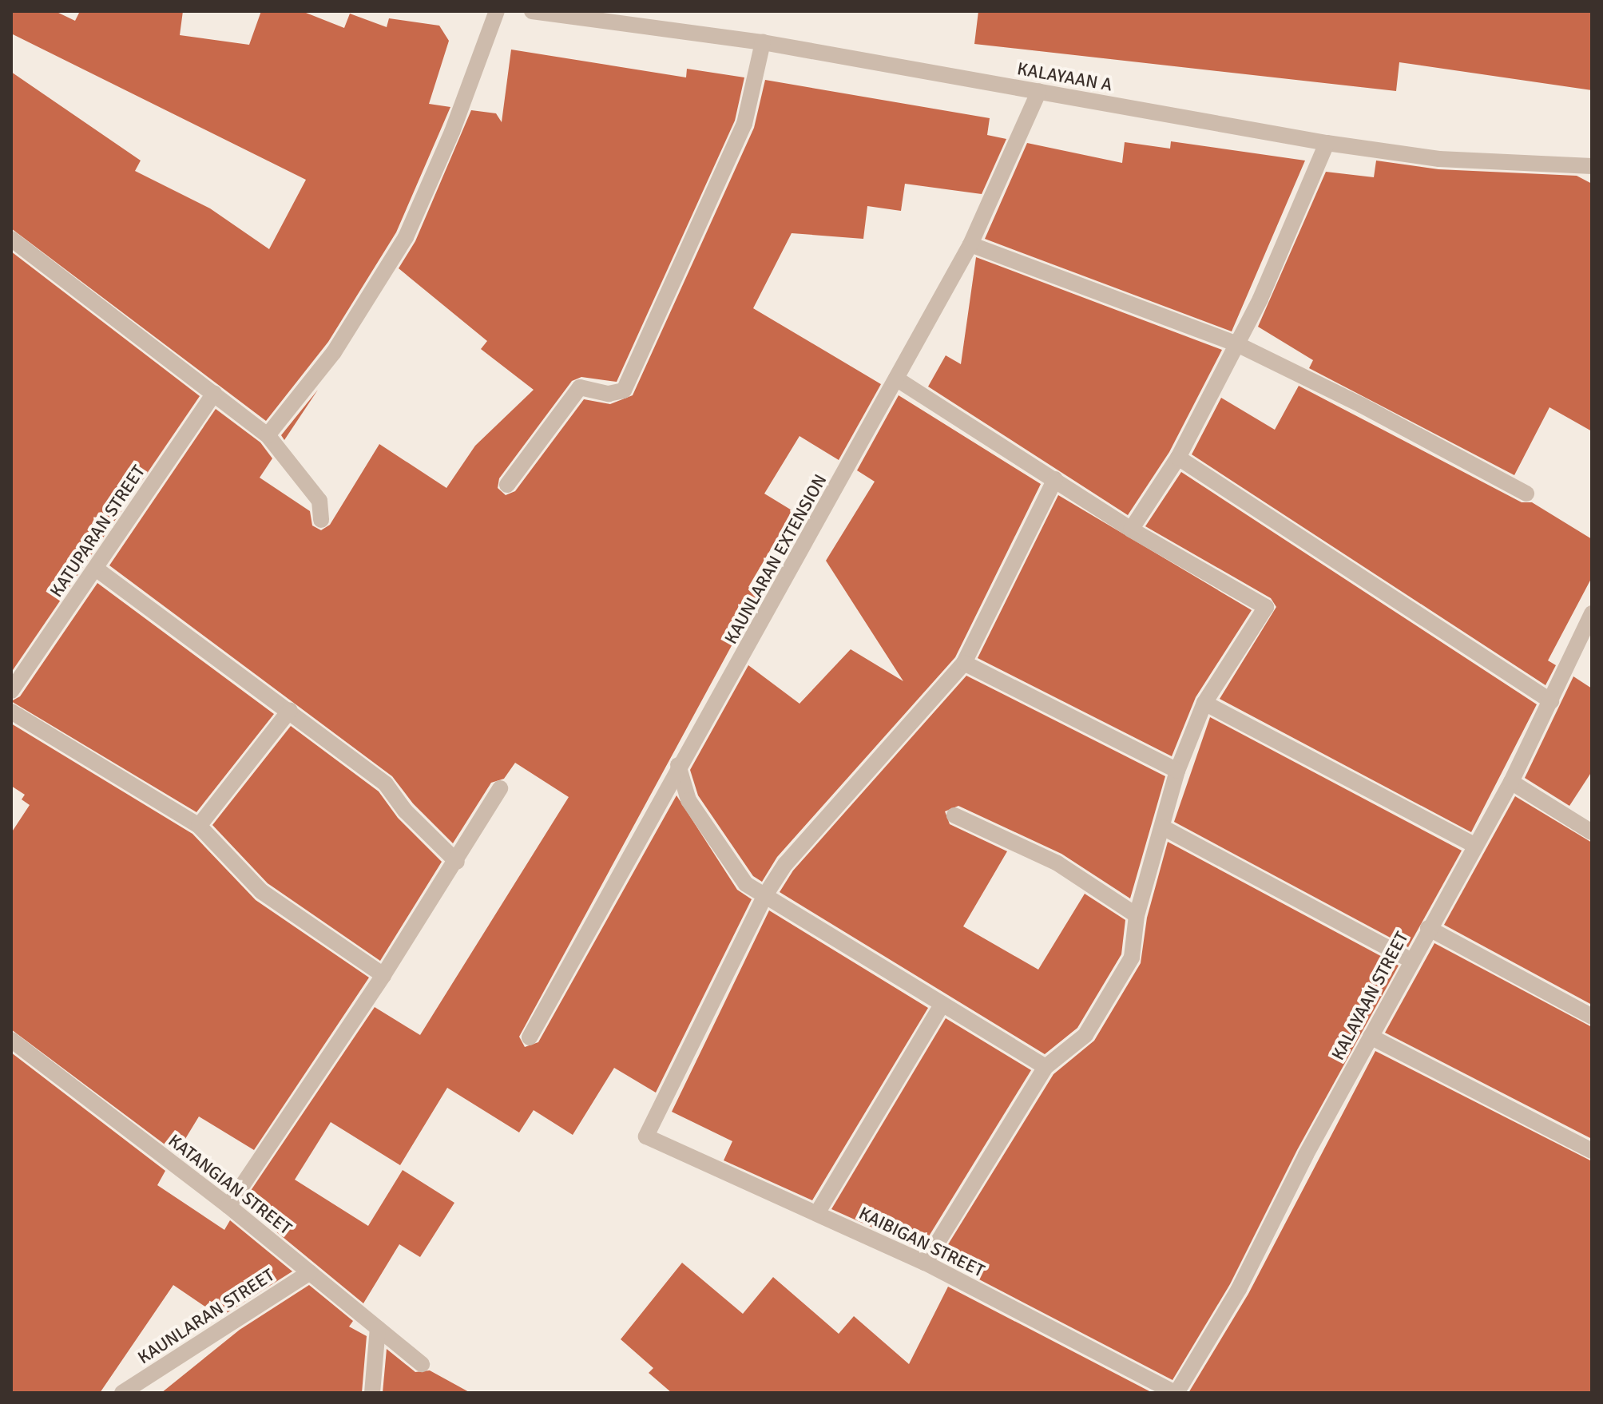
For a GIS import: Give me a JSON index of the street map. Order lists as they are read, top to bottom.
{
  "streets": {
    "street": [
      "KALAYAAN A",
      "KATUPARAN STREET",
      "KAUNLARAN EXTENSION",
      "KALAYAAN STREET",
      "KATANGIAN STREET",
      "KAIBIGAN STREET",
      "KAUNLARAN STREET"
    ]
  },
  "crossings": [
    ["KALAYAAN A", "KAUNLARAN EXTENSION"],
    ["KALAYAAN STREET", "KAIBIGAN STREET"],
    ["KATANGIAN STREET", "KAUNLARAN STREET"]
  ]
}
